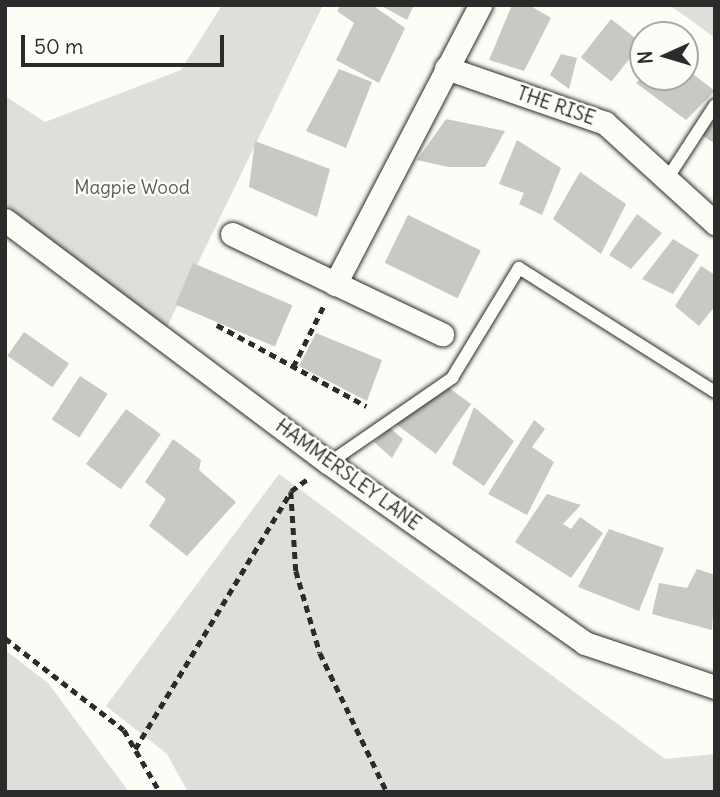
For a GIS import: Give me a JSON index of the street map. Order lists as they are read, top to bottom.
{
  "streets": {
    "street": ["THE RISE", "HAMMERSLEY LANE"]
  },
  "parks": ["Magpie Wood"],
  "scale_bar": "50 m",
  "north": "left"
}
